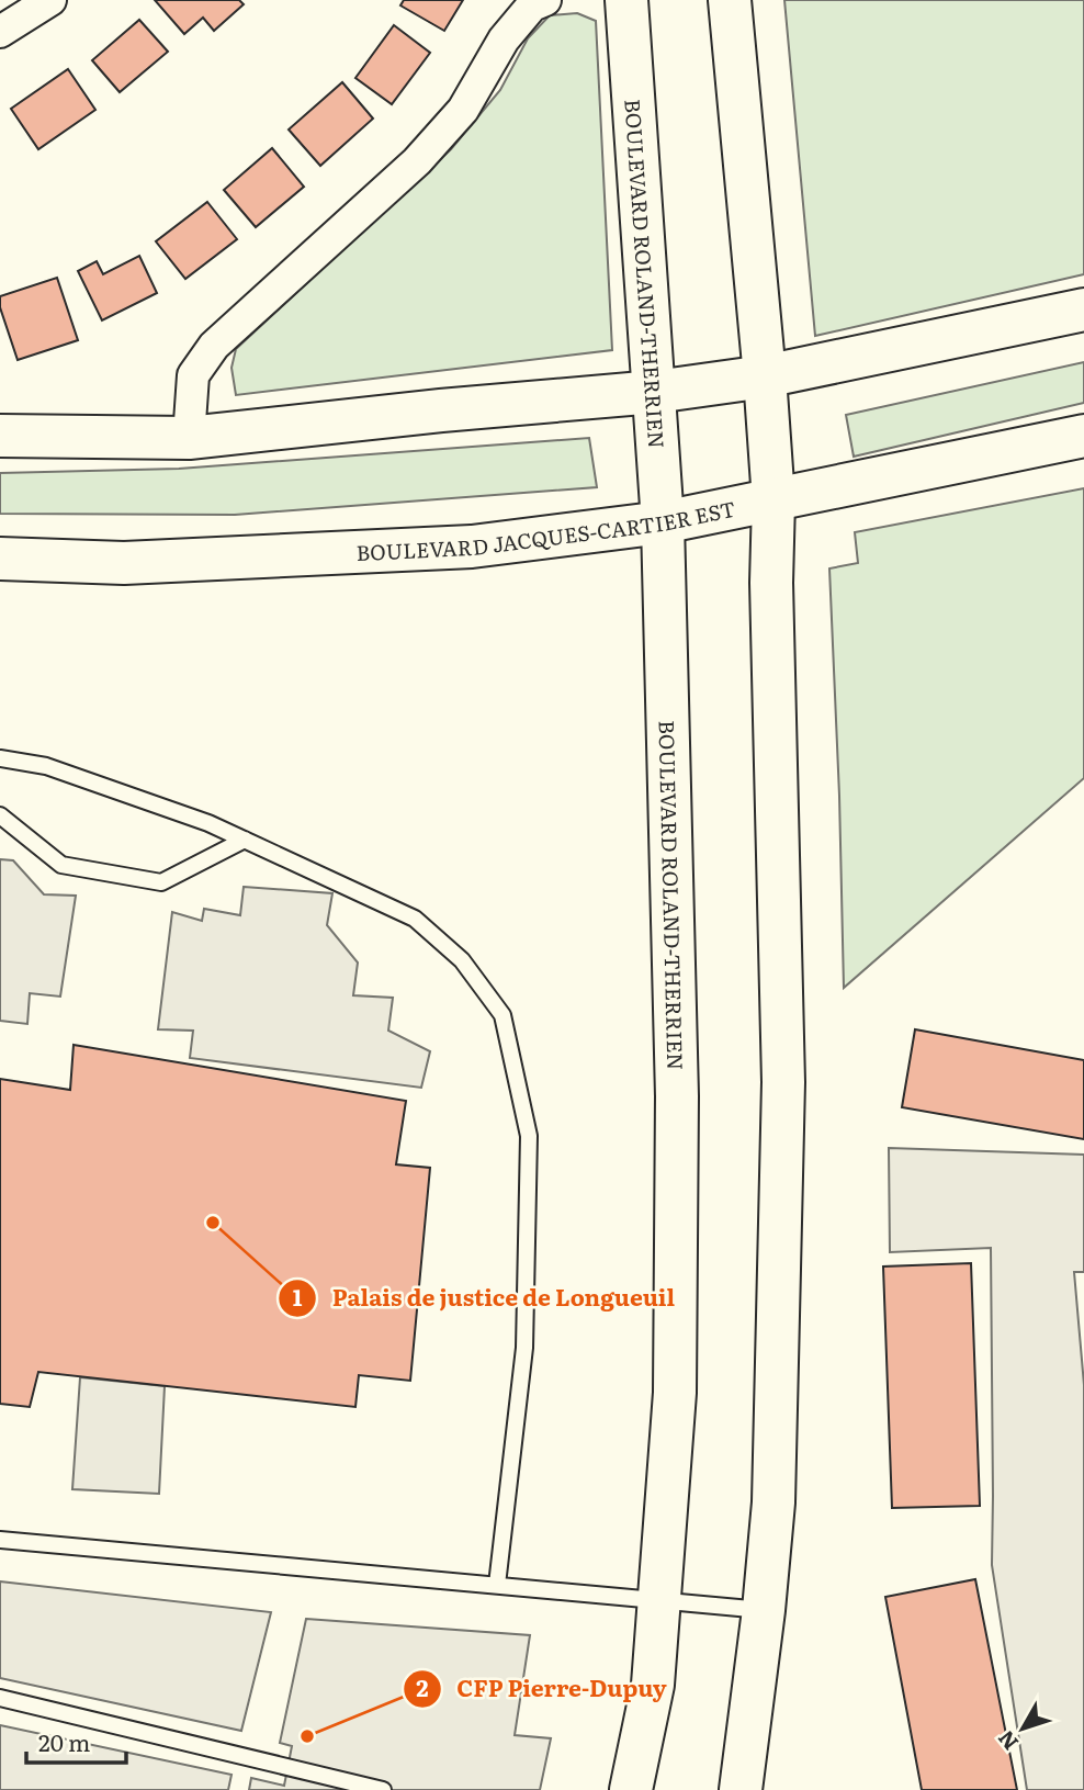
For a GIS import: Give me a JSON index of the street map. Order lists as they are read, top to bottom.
{
  "streets": {
    "main road": ["BOULEVARD ROLAND-THERRIEN", "BOULEVARD JACQUES-CARTIER EST"]
  },
  "crossings": [
    ["BOULEVARD ROLAND-THERRIEN", "BOULEVARD JACQUES-CARTIER EST"]
  ],
  "places": ["Palais de justice de Longueuil", "CFP Pierre-Dupuy"],
  "scale_bar": "20 m",
  "north": "bottom left"
}
